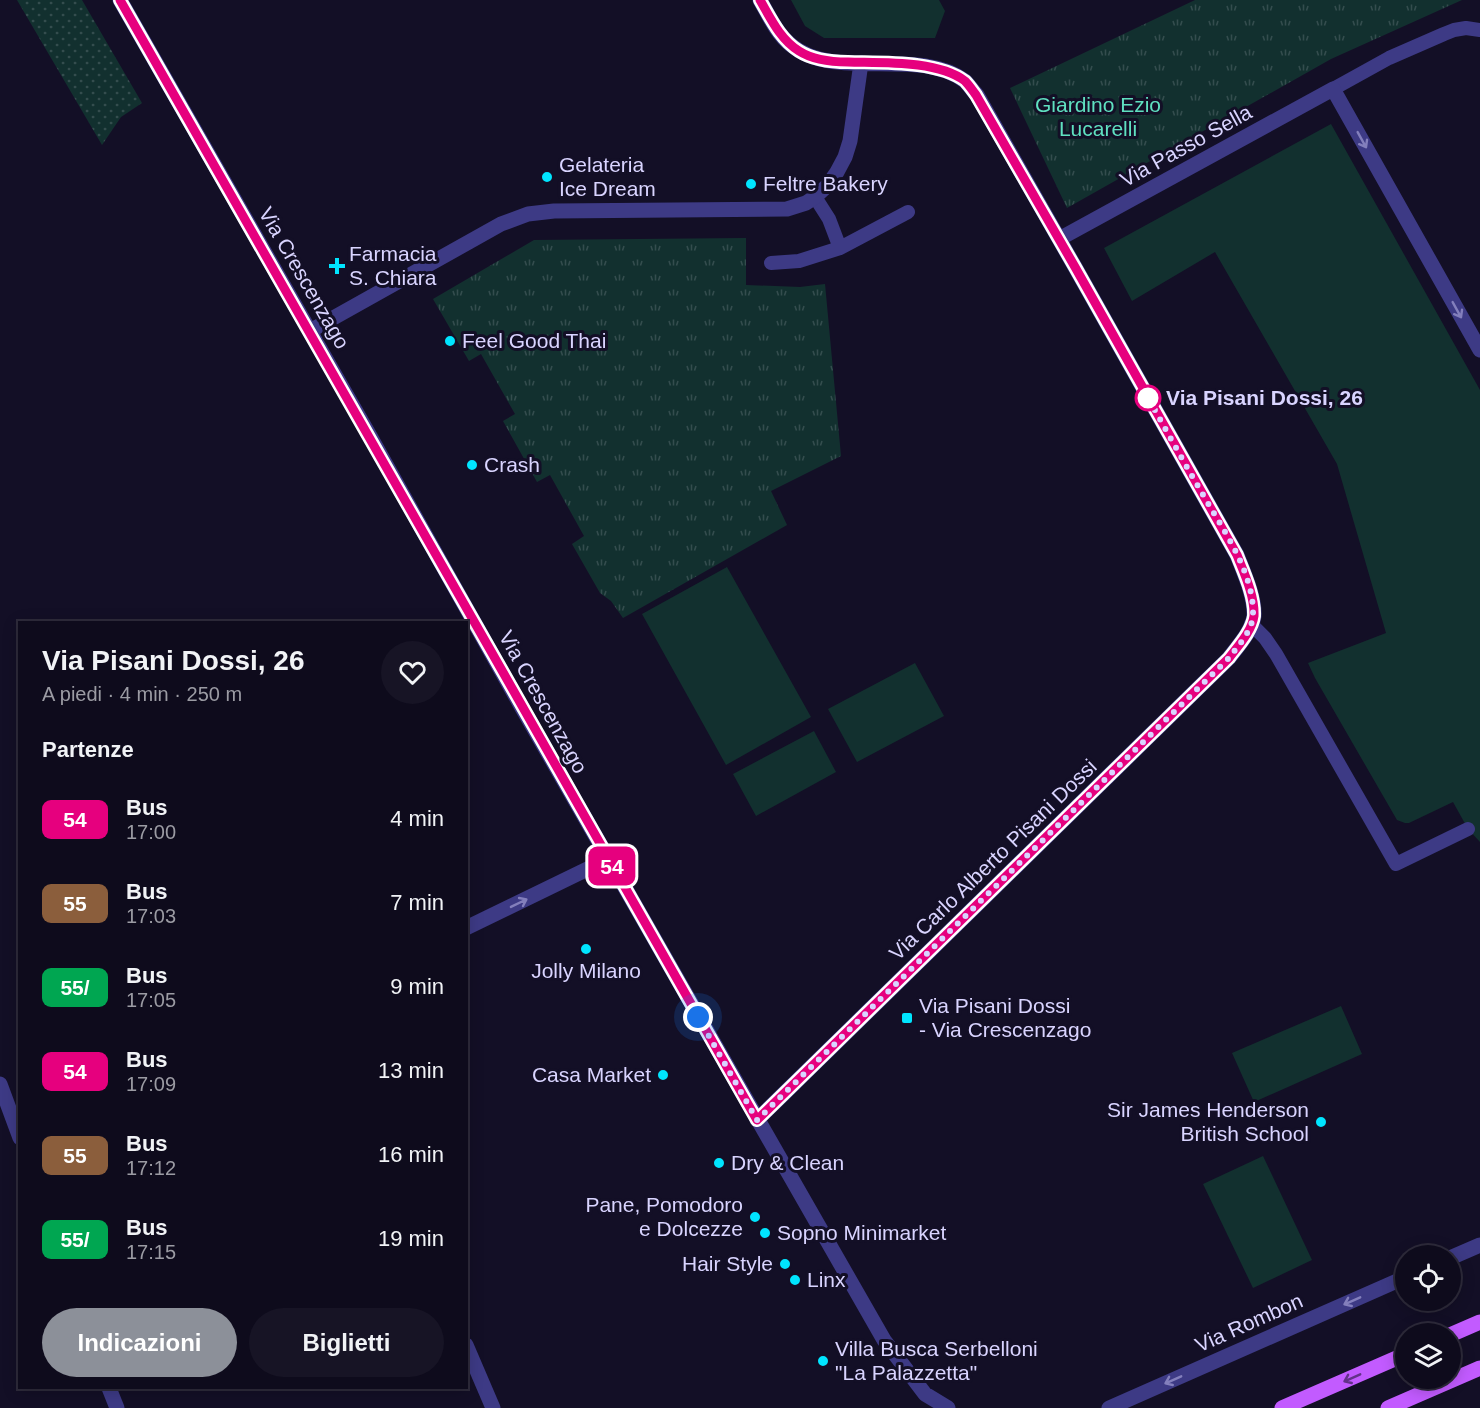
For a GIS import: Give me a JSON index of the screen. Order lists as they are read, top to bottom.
{
  "streets": {
    "street": [
      "Via Passo Sella",
      "Via Crescenzago",
      "Via Carlo Alberto Pisani Dossi",
      "Via Rombon"
    ]
  },
  "crossings": [
    ["Via Crescenzago", "Via Carlo Alberto Pisani Dossi"]
  ],
  "one_way": ["Via Rombon"],
  "parks": ["Giardino Ezio Lucarelli"],
  "places": {
    "other": [
      "Gelateria Ice Dream",
      "Feltre Bakery",
      "Feel Good Thai",
      "Via Pisani Dossi, 26",
      "Crash",
      "Jolly Milano",
      "Casa Market",
      "Sir James Henderson British School",
      "Dry & Clean",
      "Pane, Pomodoro e Dolcezze",
      "Sopno Minimarket",
      "Hair Style",
      "Linx",
      "Villa Busca Serbelloni \"La Palazzetta\""
    ],
    "health": ["Farmacia S. Chiara"],
    "transit": ["Via Pisani Dossi - Via Crescenzago"]
  },
  "lines": ["bus line 54"],
  "page": {
    "on_map": "54",
    "heading": [
      ["Via Pisani Dossi, 26", "A piedi · 4 min · 250 m"],
      "Partenze"
    ],
    "list": [
      {
        "mark": "54",
        "name": "Bus",
        "note": "17:00",
        "value": "4 min"
      },
      {
        "mark": "55",
        "name": "Bus",
        "note": "17:03",
        "value": "7 min"
      },
      {
        "mark": "55/",
        "name": "Bus",
        "note": "17:05",
        "value": "9 min"
      },
      {
        "mark": "54",
        "name": "Bus",
        "note": "17:09",
        "value": "13 min"
      },
      {
        "mark": "55",
        "name": "Bus",
        "note": "17:12",
        "value": "16 min"
      },
      {
        "mark": "55/",
        "name": "Bus",
        "note": "17:15",
        "value": "19 min"
      }
    ],
    "buttons": ["Indicazioni", "Biglietti"]
  }
}
